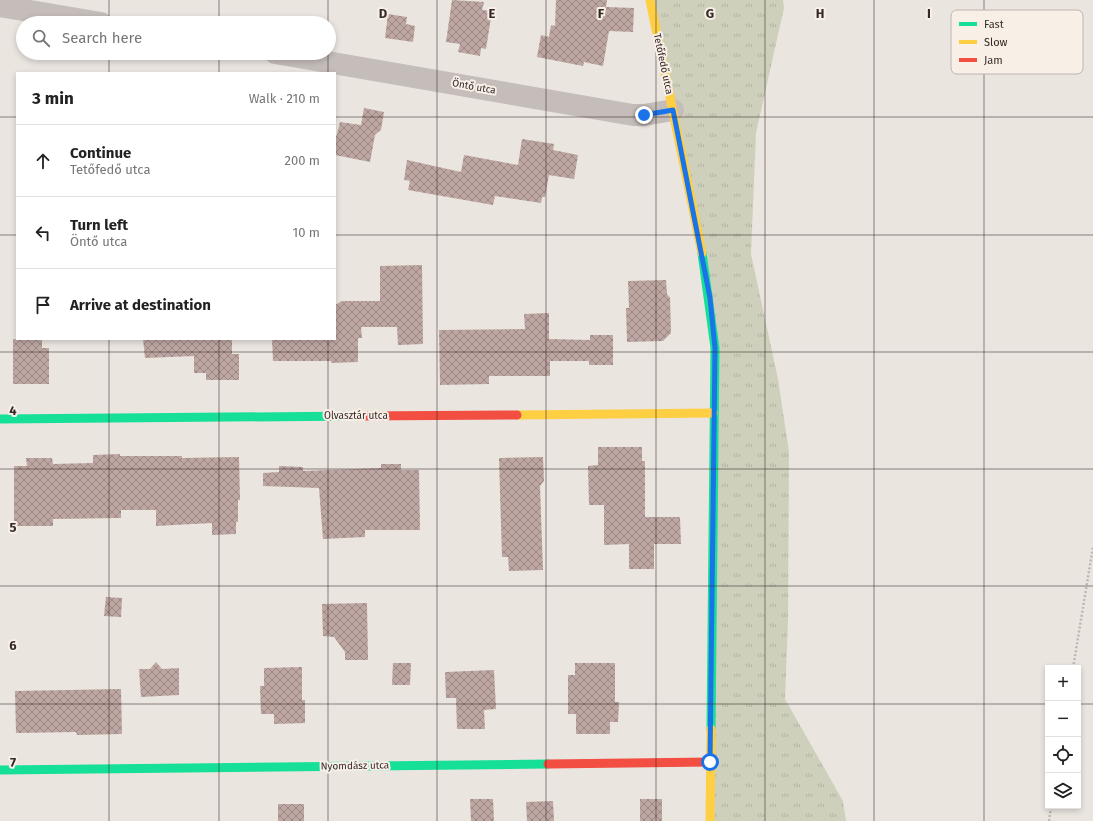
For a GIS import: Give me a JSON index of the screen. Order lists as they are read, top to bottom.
{
  "streets": {
    "street": [
      "Tetőfedő utca",
      "Öntő utca",
      "Olvasztár utca",
      "Nyomdász utca"
    ]
  },
  "crossings": [
    ["Tetőfedő utca", "Öntő utca"],
    ["Tetőfedő utca", "Olvasztár utca"],
    ["Tetőfedő utca", "Nyomdász utca"]
  ],
  "legend": ["Fast", "Slow", "Jam"],
  "page": {
    "search": "Search here",
    "heading": ["3 min", "Walk · 210 m"],
    "list": [
      ["Continue", "Tetőfedő utca", "200 m"],
      ["Turn left", "Öntő utca", "10 m"],
      "Arrive at destination"
    ],
    "map_buttons": ["+", "−"]
  },
  "grid": {
    "columns": [
      "D",
      "E",
      "F",
      "G",
      "H",
      "I"
    ],
    "rows": [
      "4",
      "5",
      "6",
      "7"
    ]
  }
}
